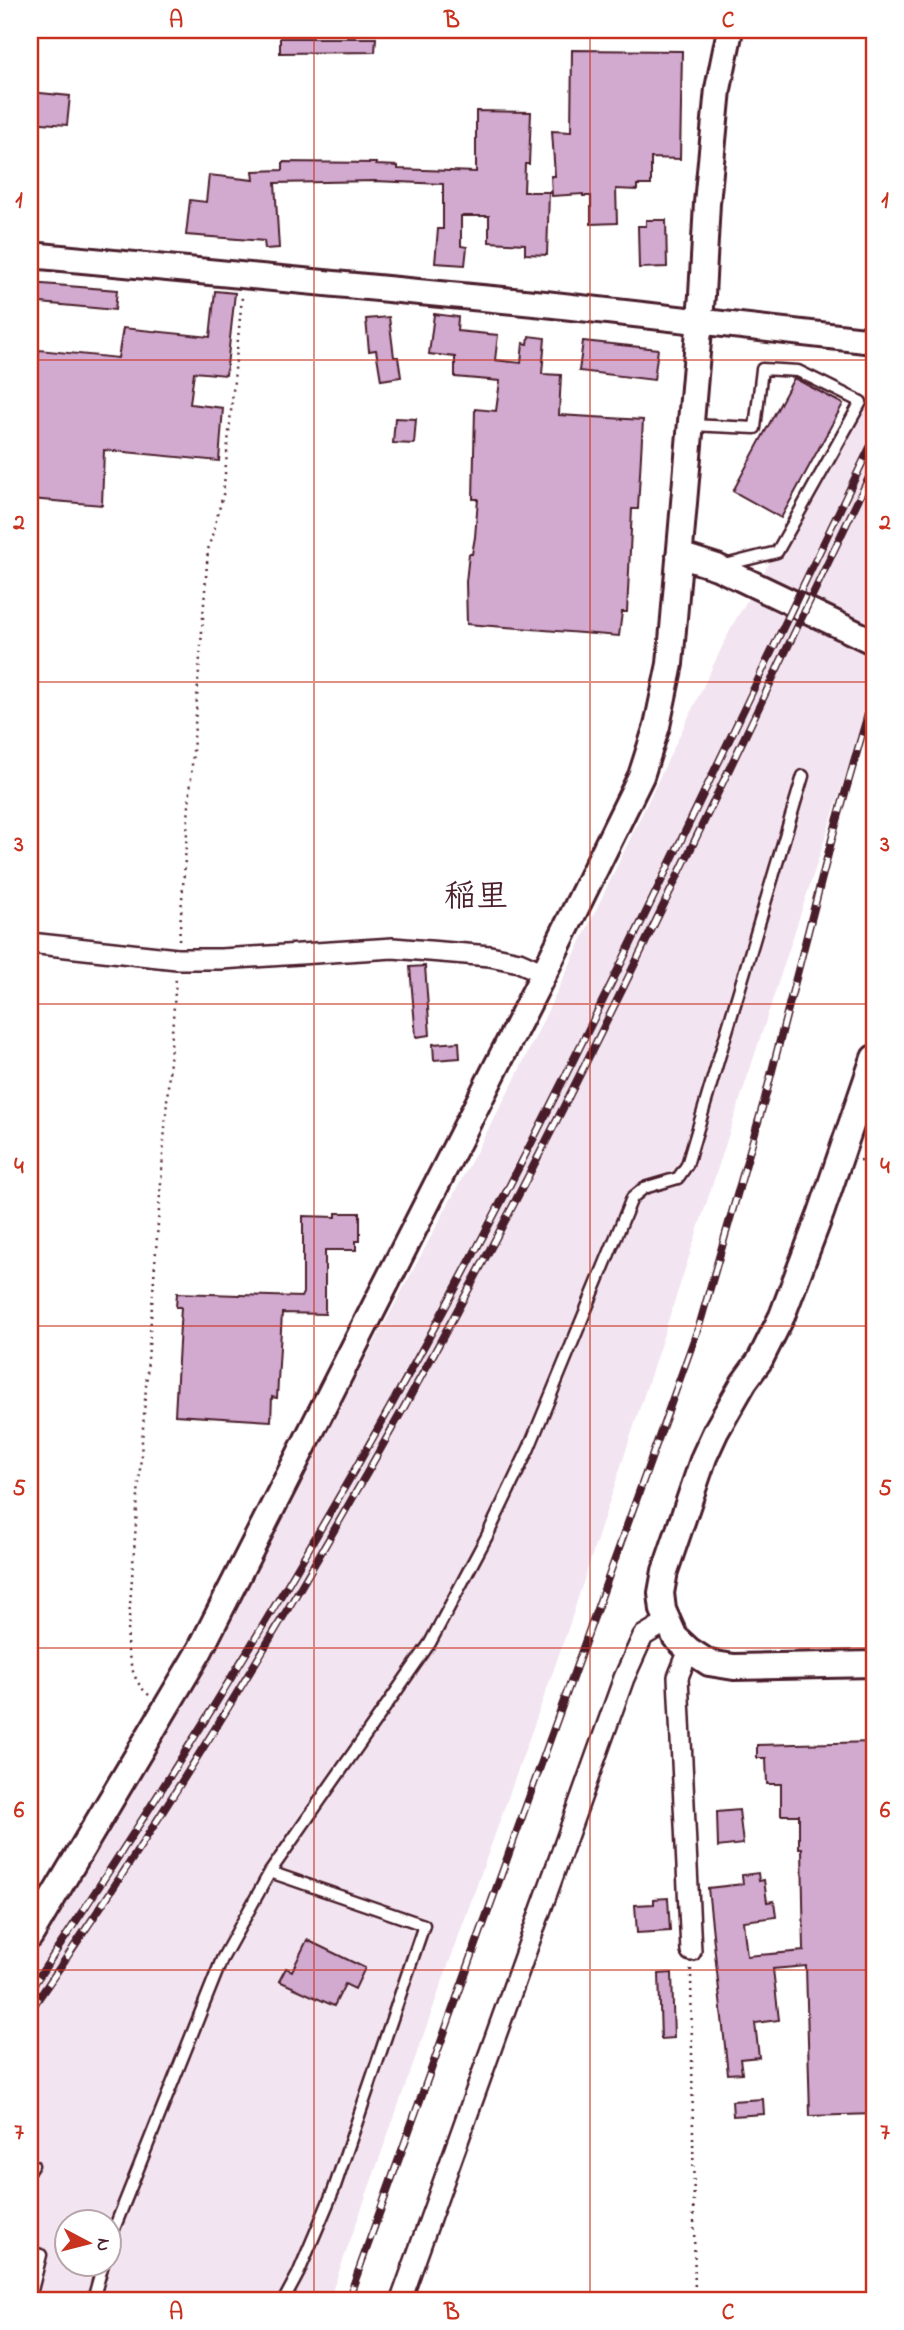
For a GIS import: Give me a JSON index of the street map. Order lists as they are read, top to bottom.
{
  "districts": ["稲里"],
  "north": "right",
  "grid": {
    "columns": ["A", "B", "C"],
    "rows": [
      "1",
      "2",
      "3",
      "4",
      "5",
      "6",
      "7"
    ]
  }
}
